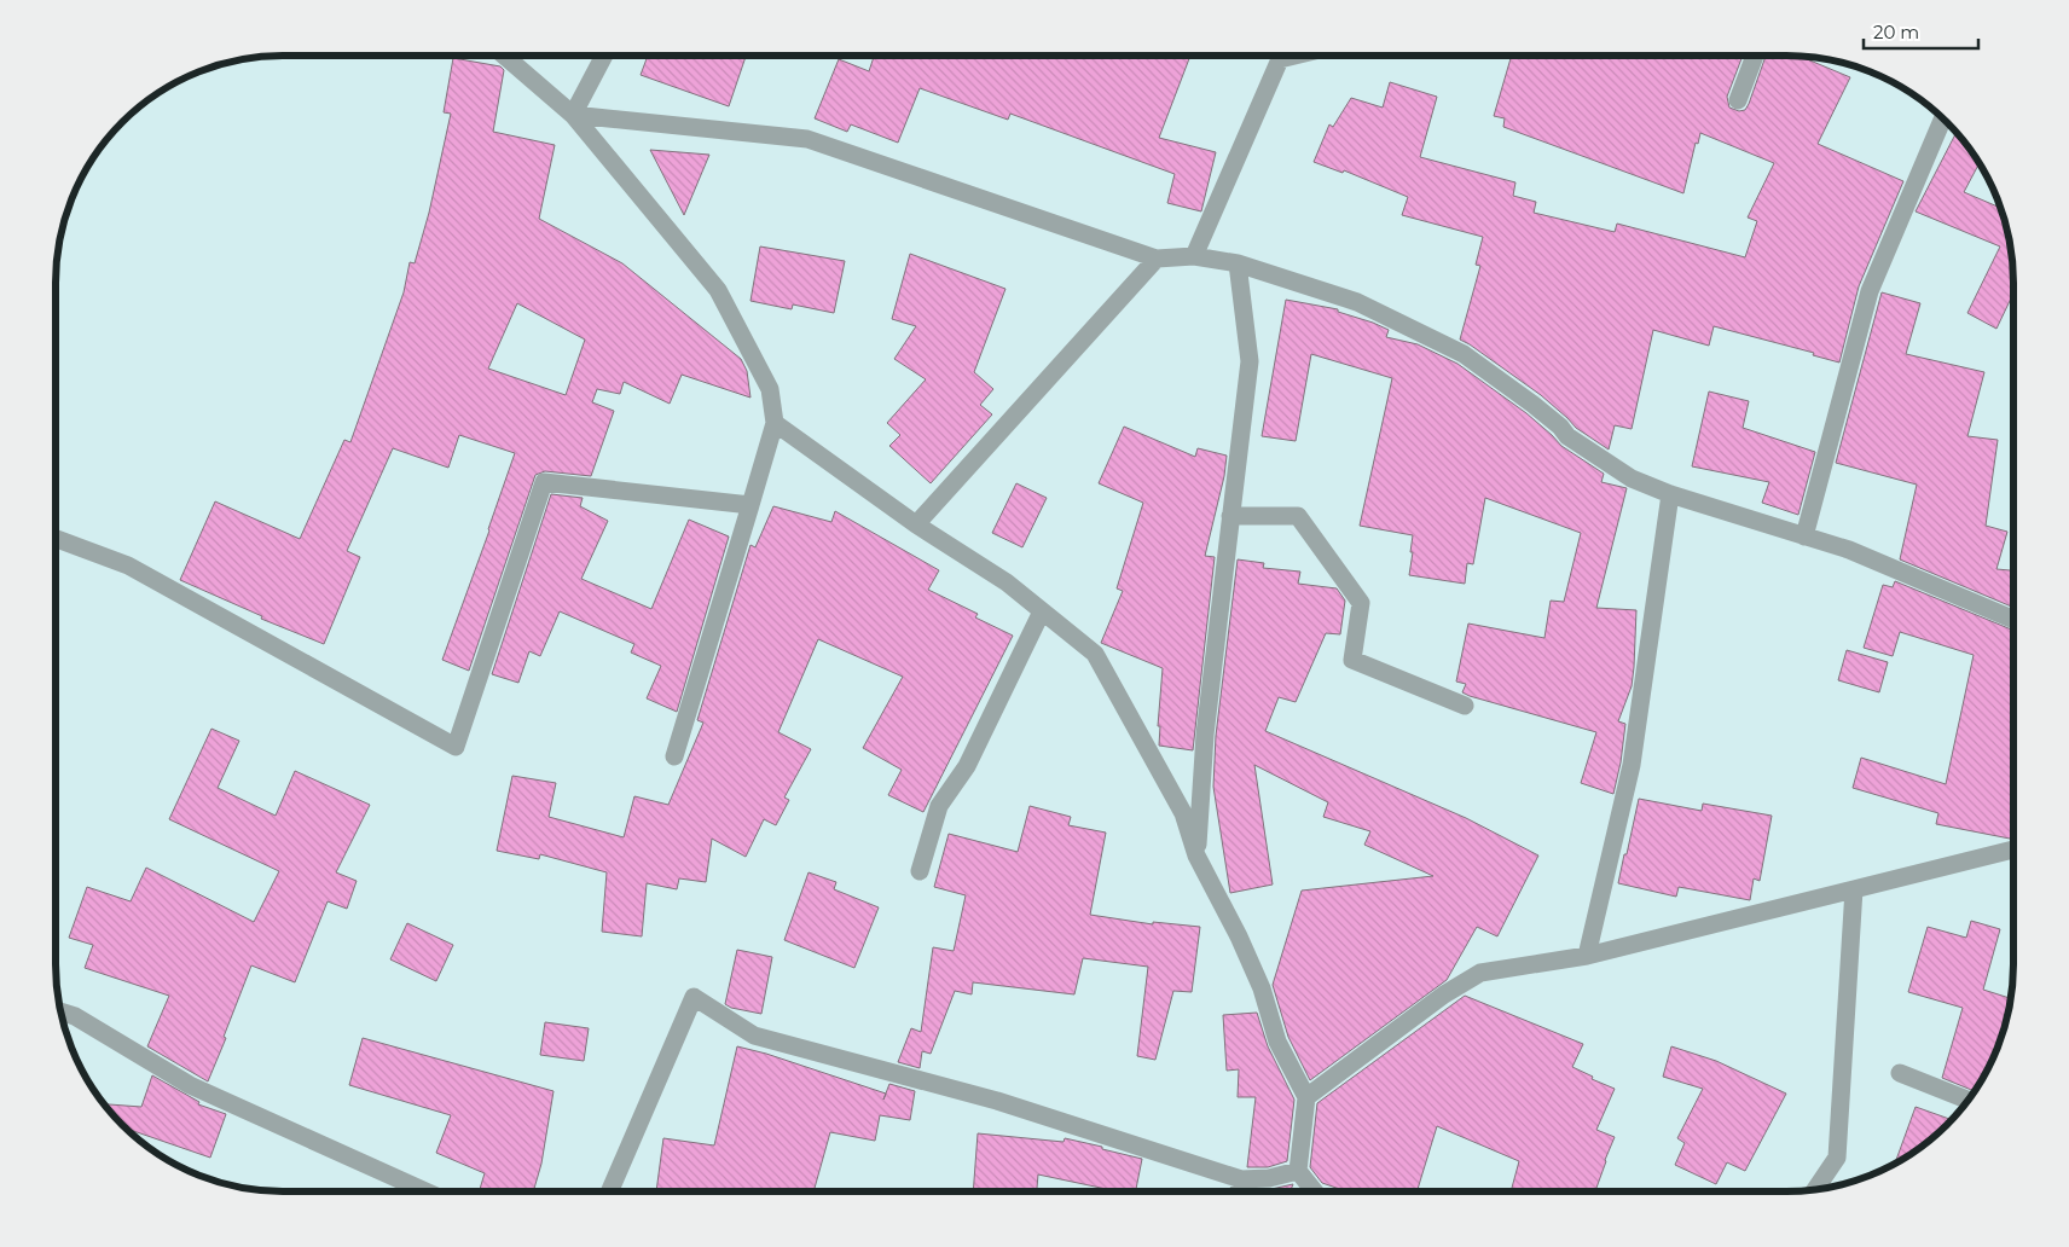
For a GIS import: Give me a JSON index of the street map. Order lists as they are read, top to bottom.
{
  "scale_bar": "20 m"
}
